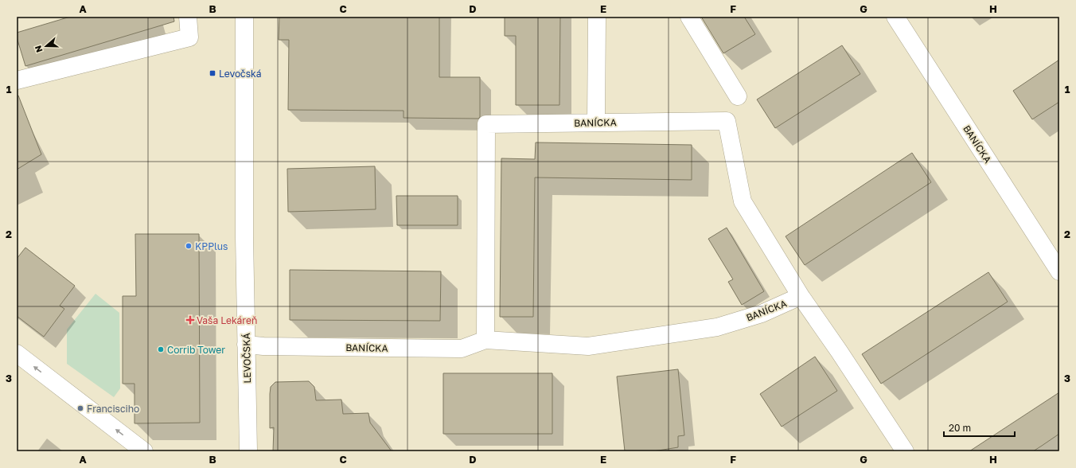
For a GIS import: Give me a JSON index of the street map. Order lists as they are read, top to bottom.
{
  "streets": {
    "street": ["BANÍCKA", "LEVOČSKÁ"]
  },
  "crossings": [
    ["BANÍCKA", "LEVOČSKÁ"]
  ],
  "places": {
    "transit": ["Levočská"],
    "other": ["KPPlus", "Corrib Tower", "Francisciho"],
    "health": ["Vaša Lekáreň"]
  },
  "scale_bar": "20 m",
  "north": "left",
  "grid": {
    "columns": [
      "A",
      "B",
      "C",
      "D",
      "E",
      "F",
      "G",
      "H"
    ],
    "rows": ["1", "2", "3"]
  }
}
